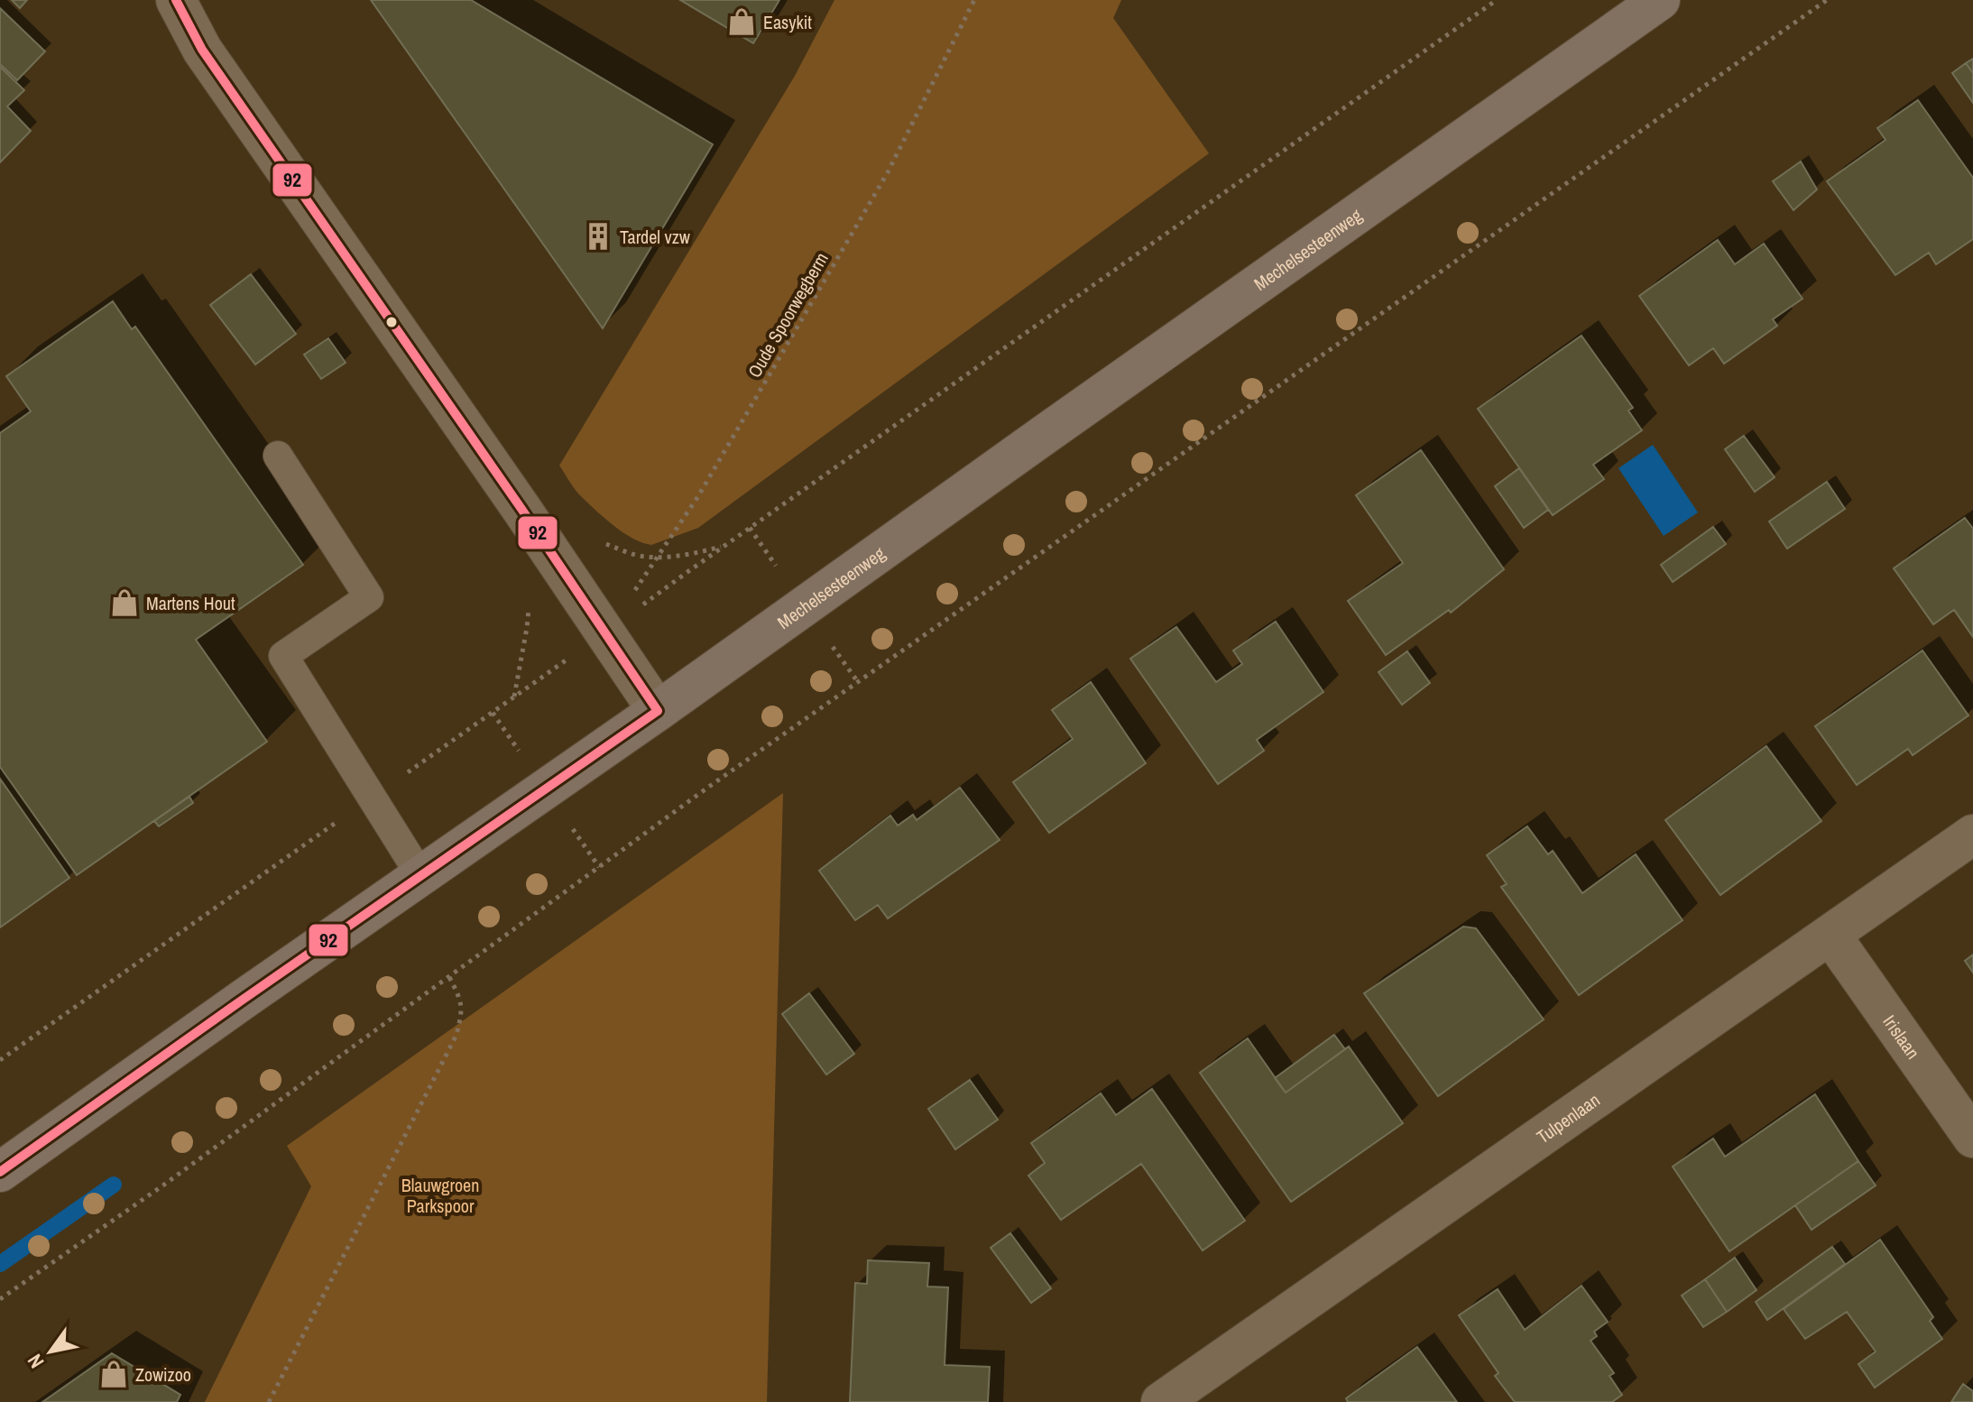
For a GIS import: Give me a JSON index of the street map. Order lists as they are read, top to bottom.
{
  "streets": {
    "main road": ["Mechelsesteenweg"],
    "street": ["Irislaan", "Tulpenlaan"],
    "path": ["Oude Spoorwegberm"]
  },
  "crossings": [
    ["Irislaan", "Tulpenlaan"]
  ],
  "parks": ["Blauwgroen Parkspoor"],
  "places": {
    "shop": ["Easykit", "Martens Hout", "Zowizoo"],
    "building": ["Tardel vzw"]
  },
  "lines": ["transit line 92"],
  "north": "bottom left"
}
